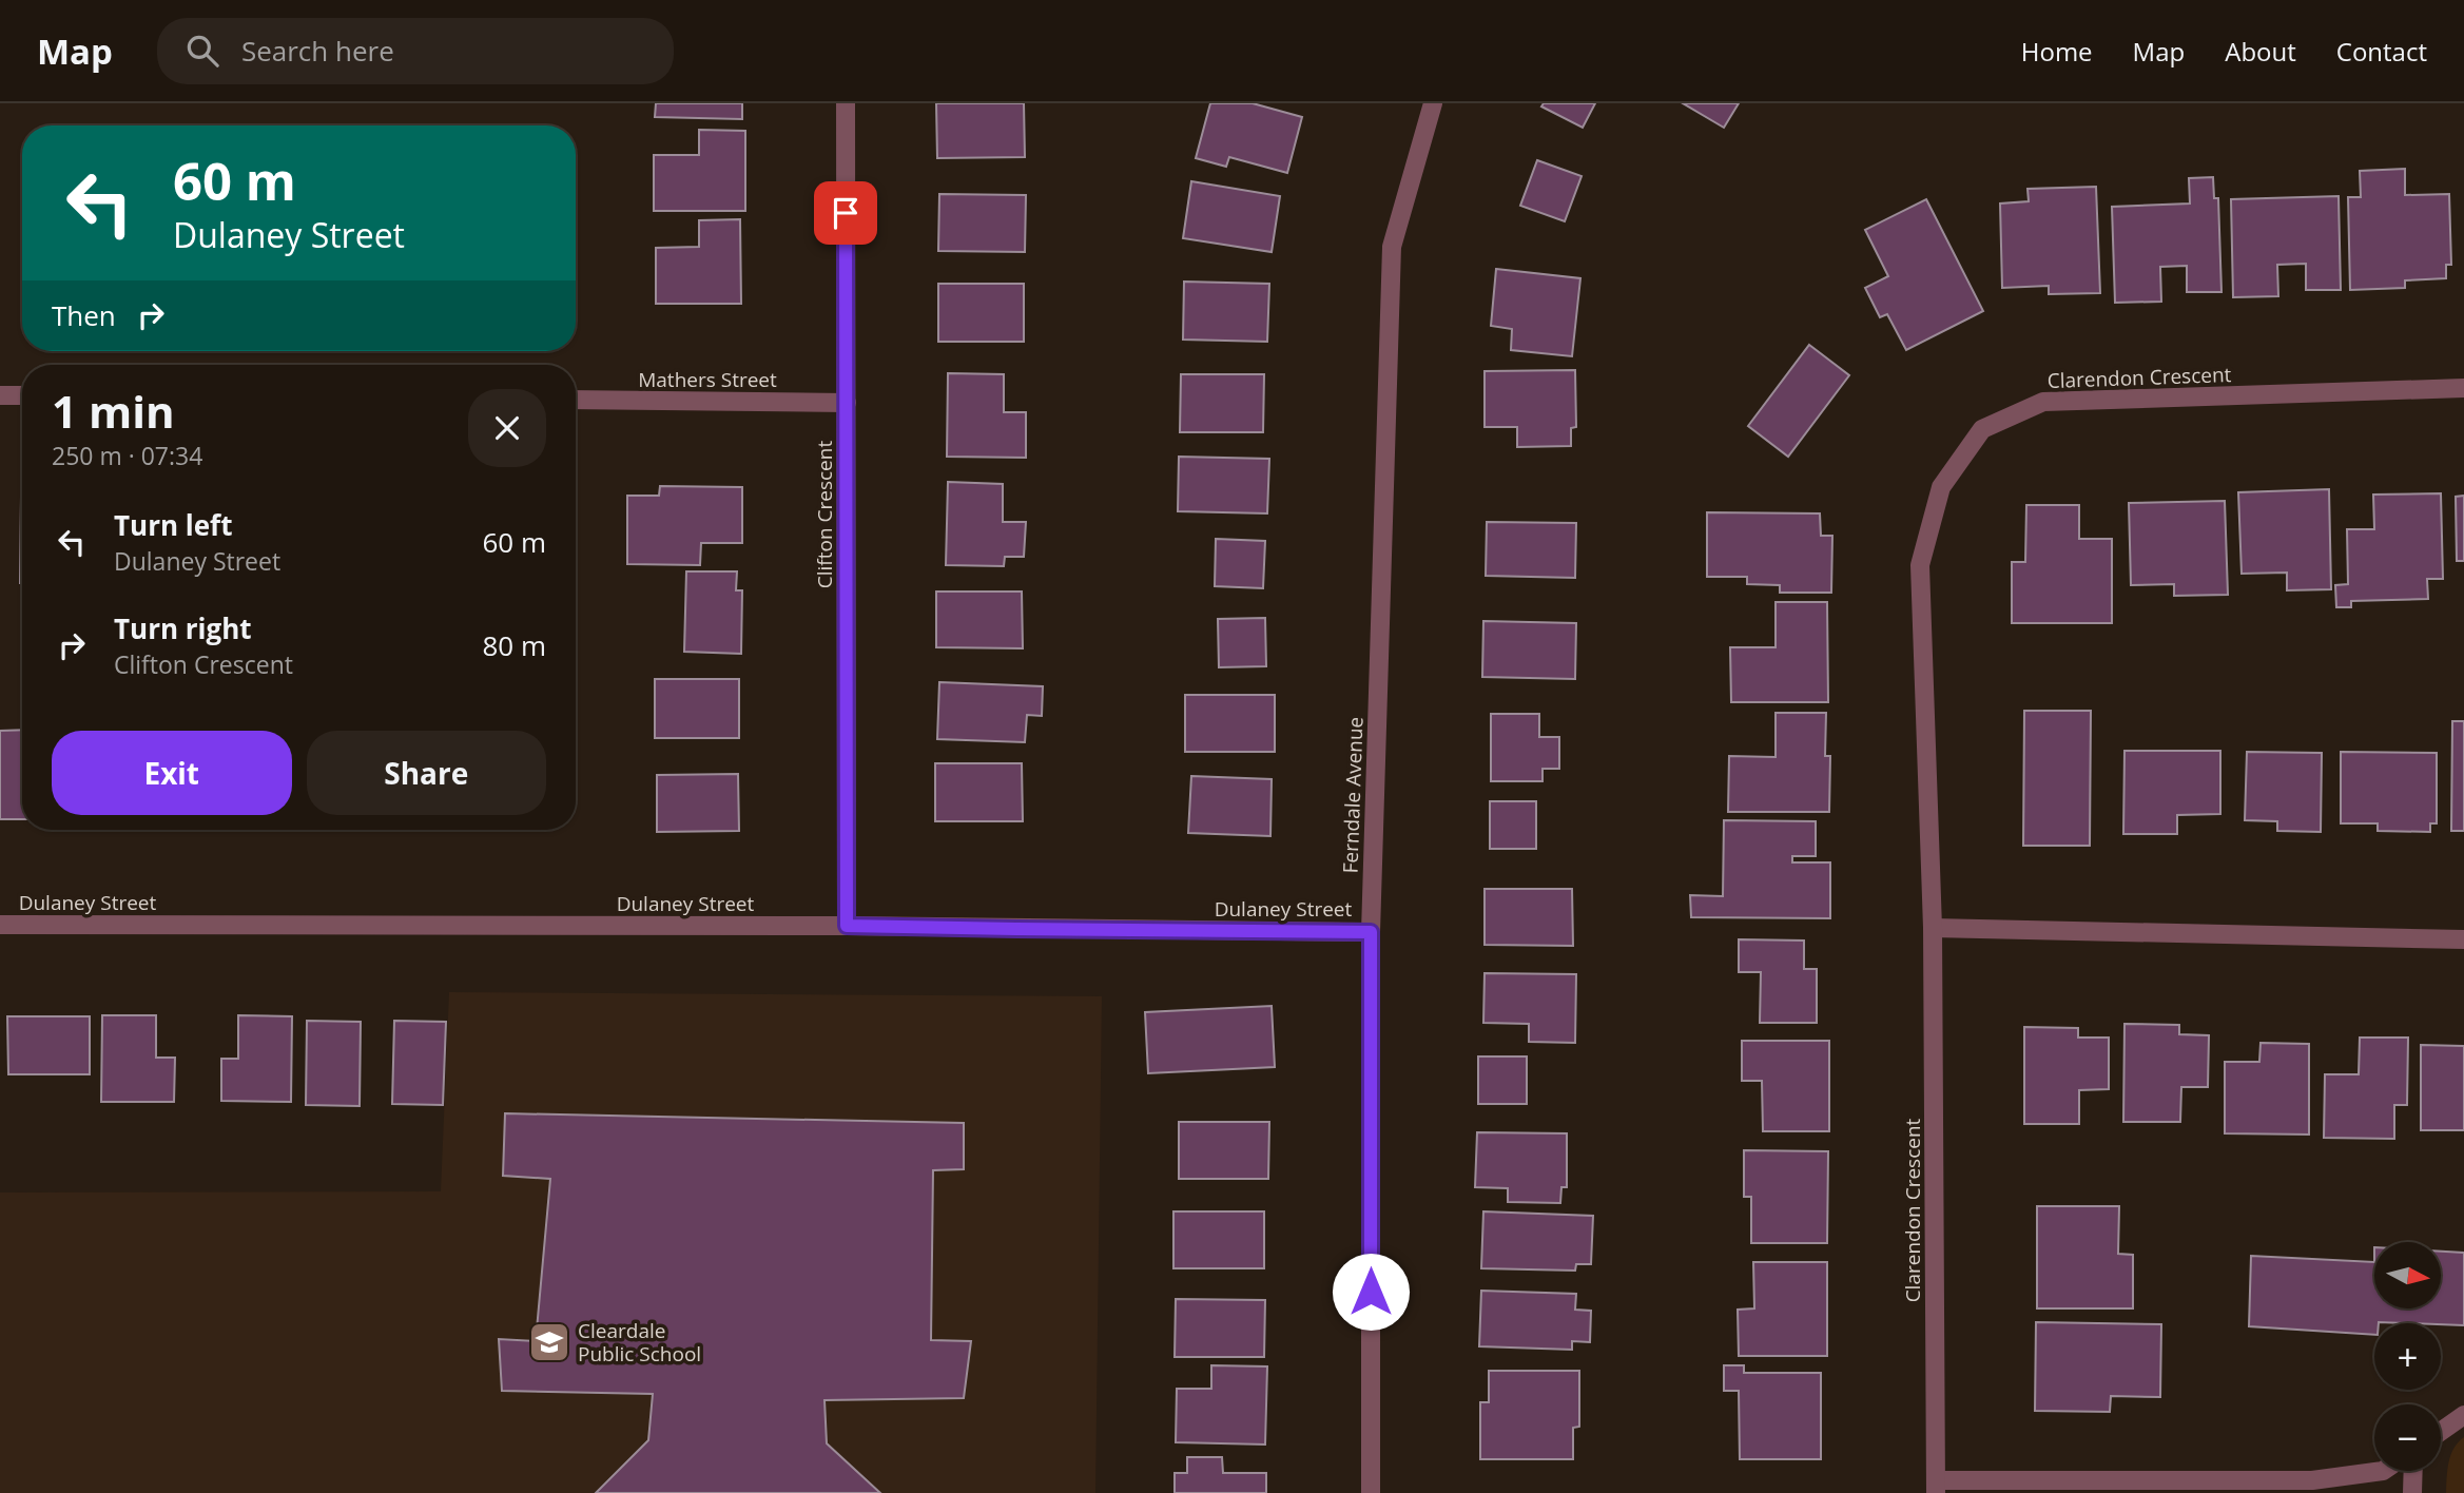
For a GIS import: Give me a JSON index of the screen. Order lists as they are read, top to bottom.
{
  "streets": {
    "street": [
      "Clarendon Crescent",
      "Mathers Street",
      "Clifton Crescent",
      "Ferndale Avenue",
      "Dulaney Street"
    ]
  },
  "crossings": [
    ["Mathers Street", "Clifton Crescent"],
    ["Clifton Crescent", "Dulaney Street"],
    ["Ferndale Avenue", "Dulaney Street"]
  ],
  "places": {
    "school or university": ["Cleardale Public School"]
  },
  "north": "right",
  "page": {
    "header": "Map",
    "search": "Search here",
    "nav": [
      "Home",
      "Map",
      "About",
      "Contact"
    ],
    "turn": ["60 m", "Dulaney Street"],
    "then": "Then",
    "heading": ["1 min", "250 m · 07:34"],
    "list": [
      {
        "name": "Turn left",
        "note": "Dulaney Street",
        "value": "60 m"
      },
      {
        "name": "Turn right",
        "note": "Clifton Crescent",
        "value": "80 m"
      }
    ],
    "buttons": ["Exit", "Share"],
    "map_buttons": ["+", "−"]
  }
}
